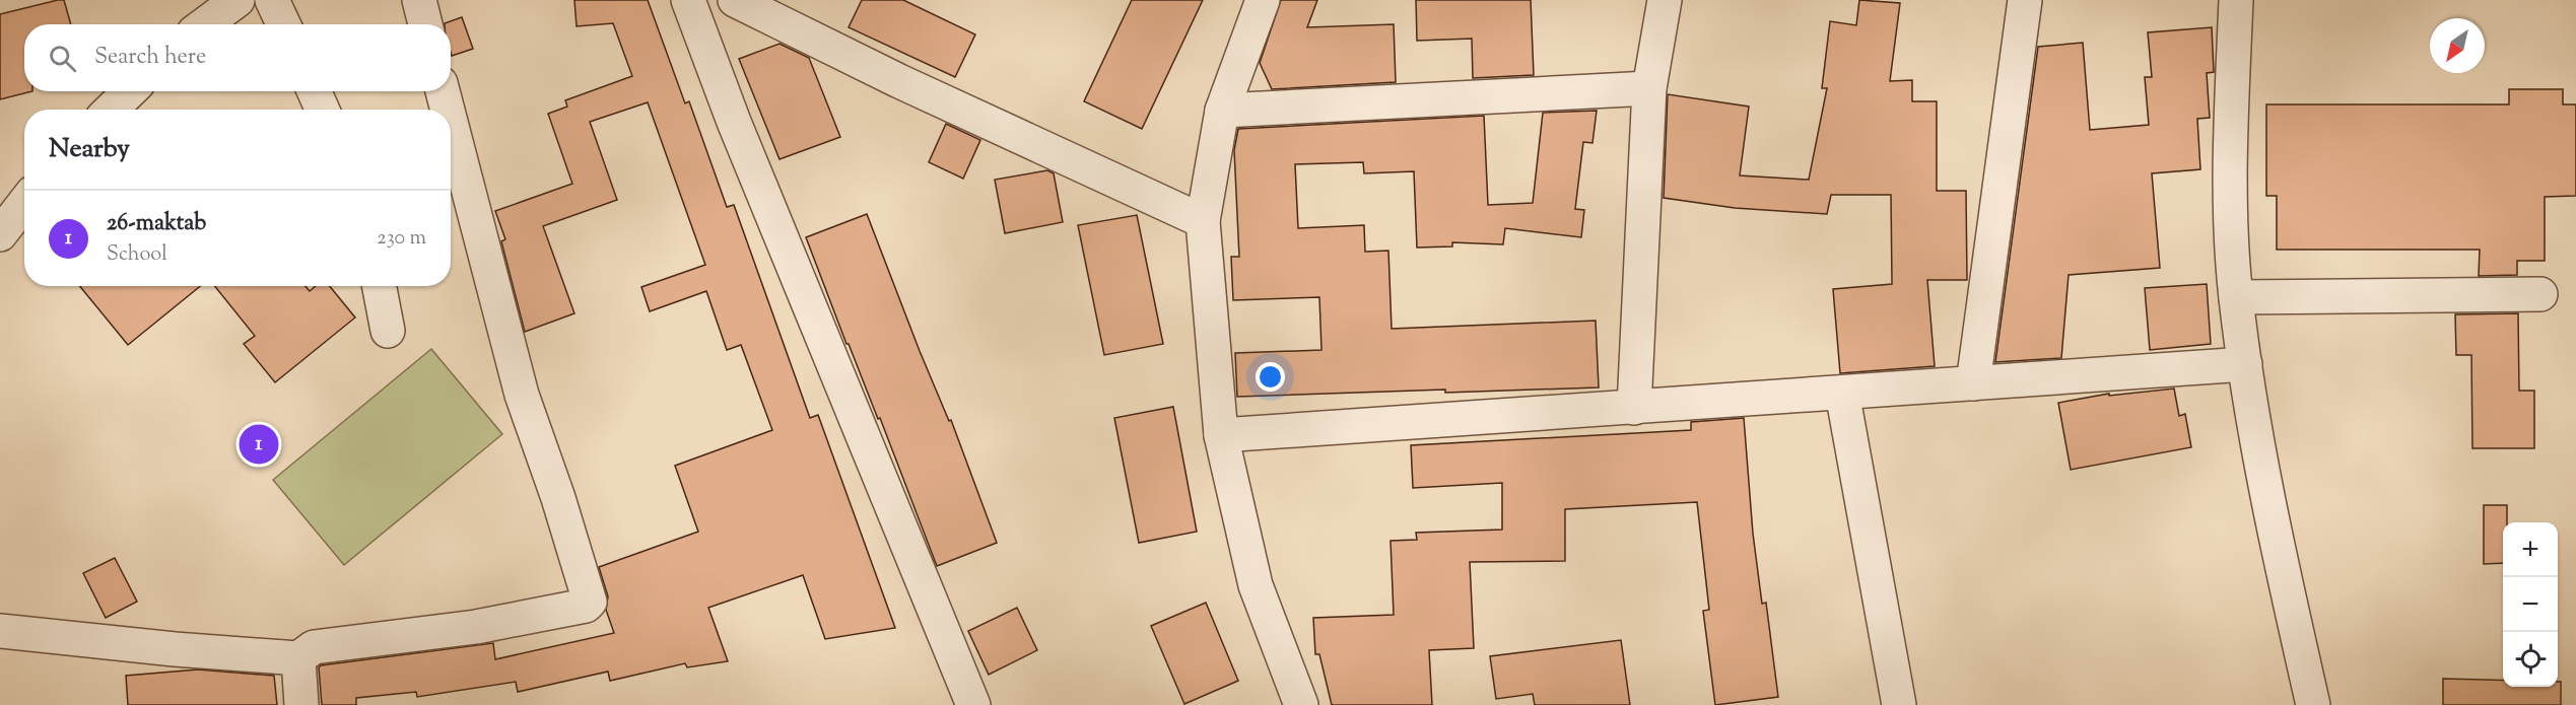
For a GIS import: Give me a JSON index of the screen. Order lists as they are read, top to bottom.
{
  "north": "bottom left",
  "page": {
    "search": "Search here",
    "heading": "Nearby",
    "list": [
      {
        "mark": "1",
        "name": "26-maktab",
        "note": "School",
        "value": "230 m"
      }
    ],
    "pins": "1",
    "map_buttons": ["+", "−"]
  }
}
